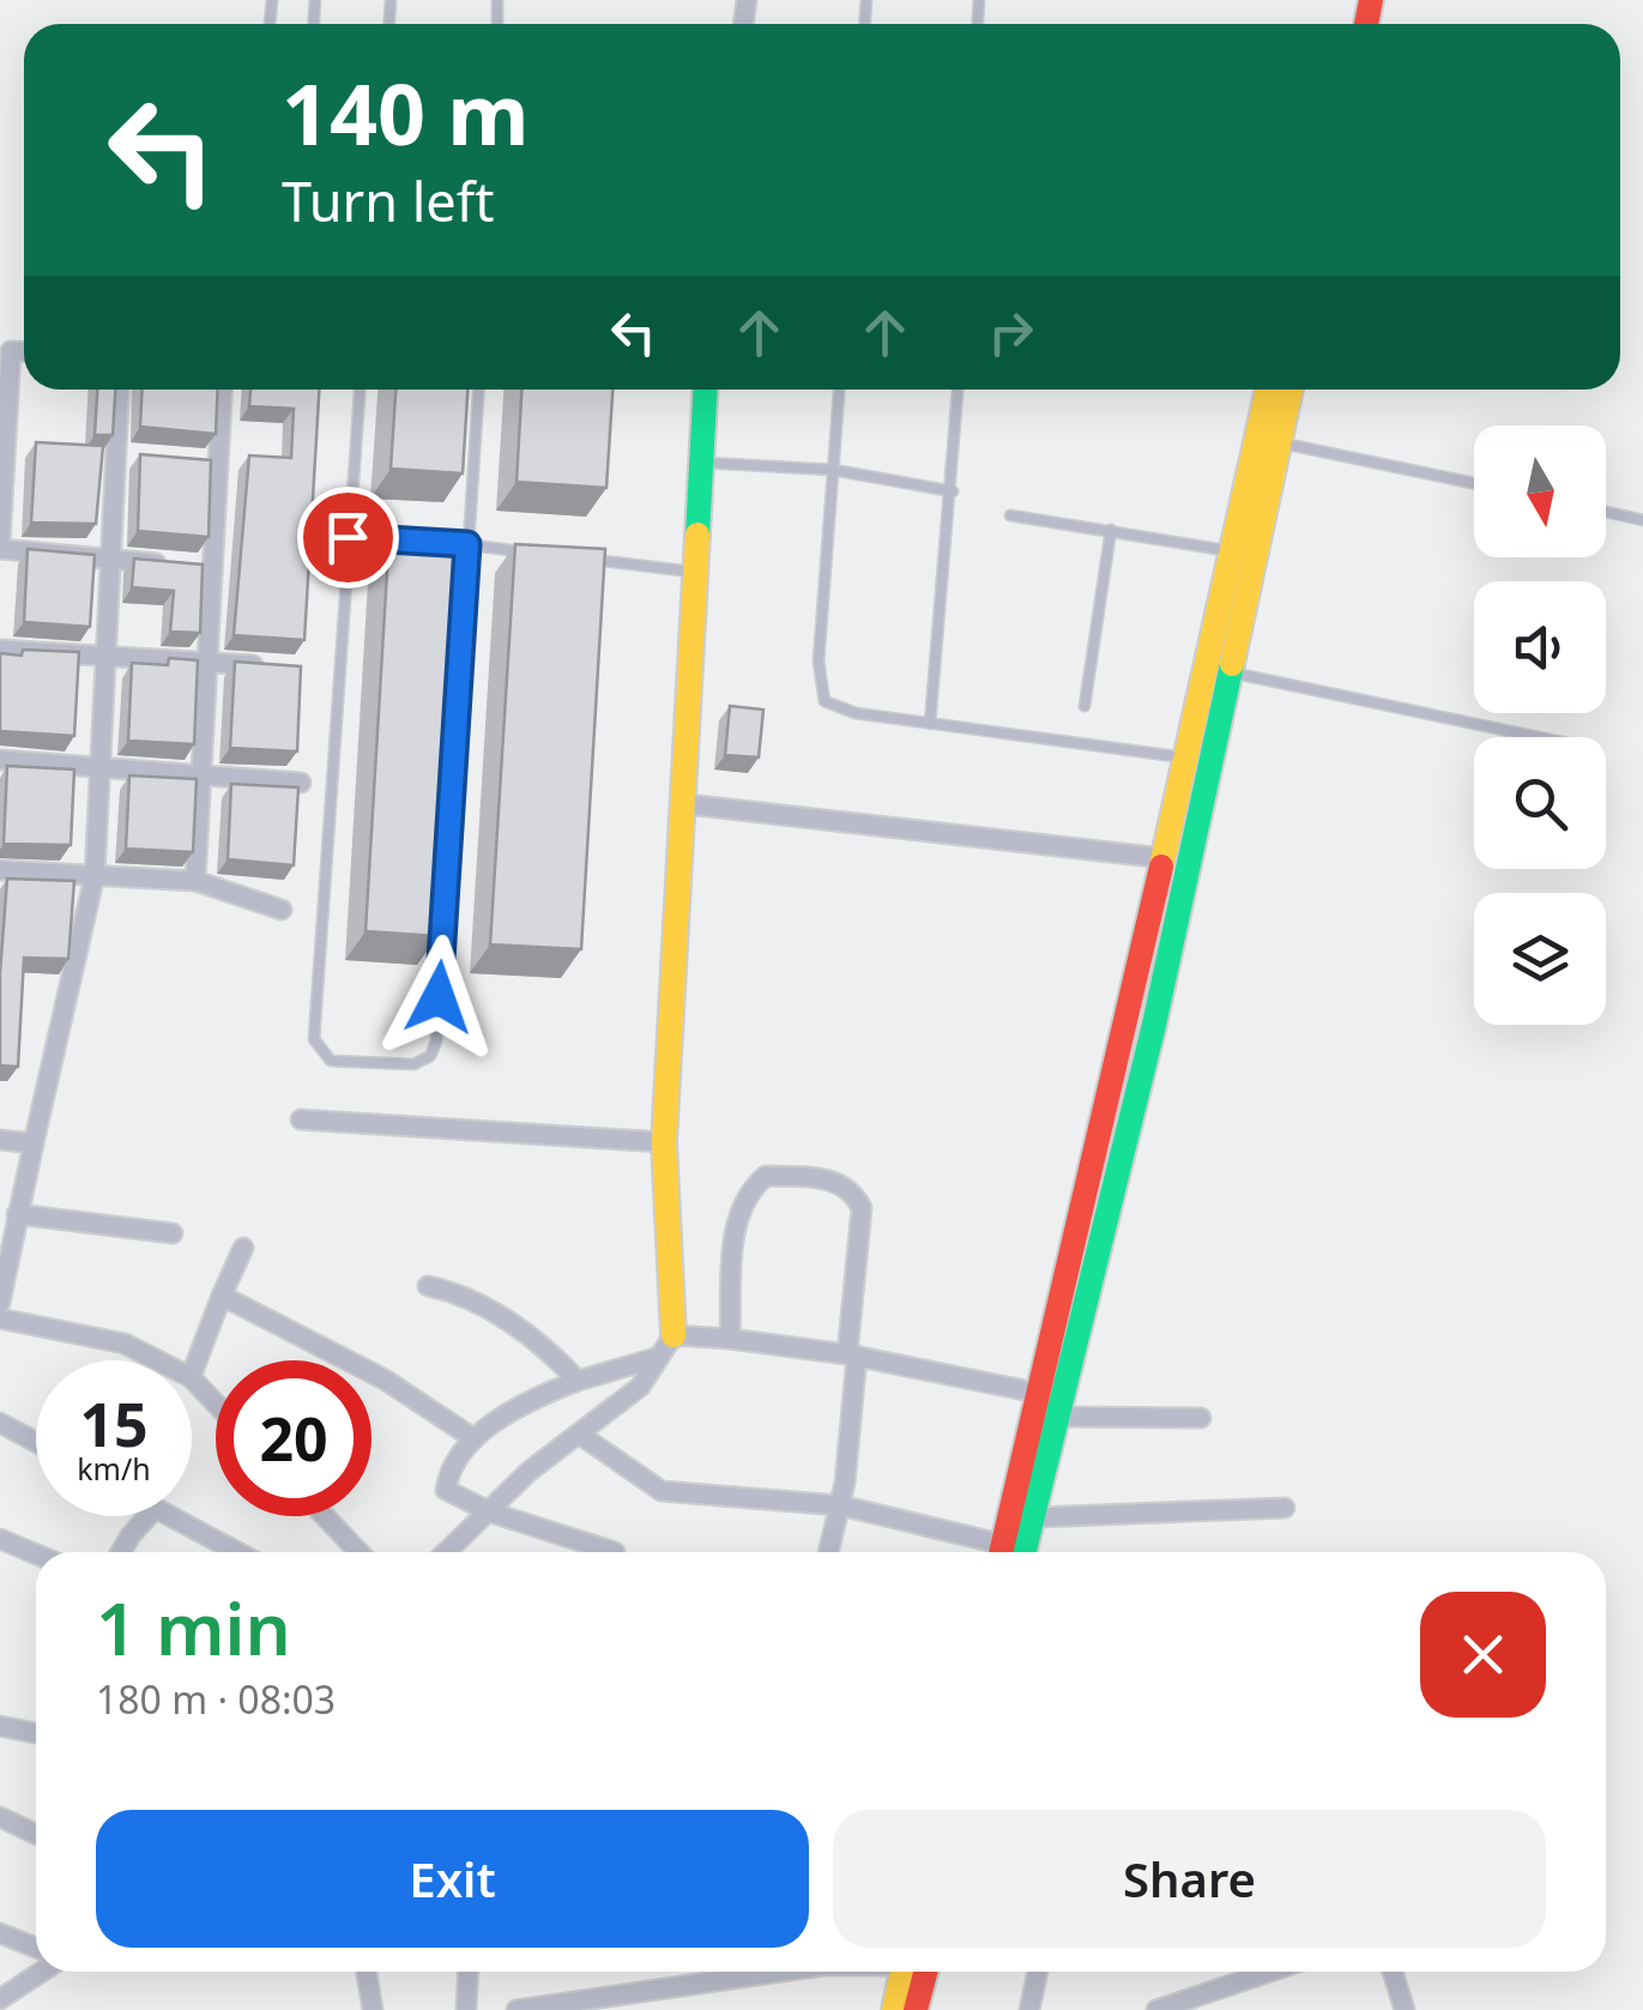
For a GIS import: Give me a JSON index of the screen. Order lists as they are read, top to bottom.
{
  "north": "bottom",
  "page": {
    "turn": ["140 m", "Turn left"],
    "speed": "15 km/h",
    "limit": "20",
    "heading": ["1 min", "180 m · 08:03"],
    "buttons": ["Exit", "Share"]
  }
}
